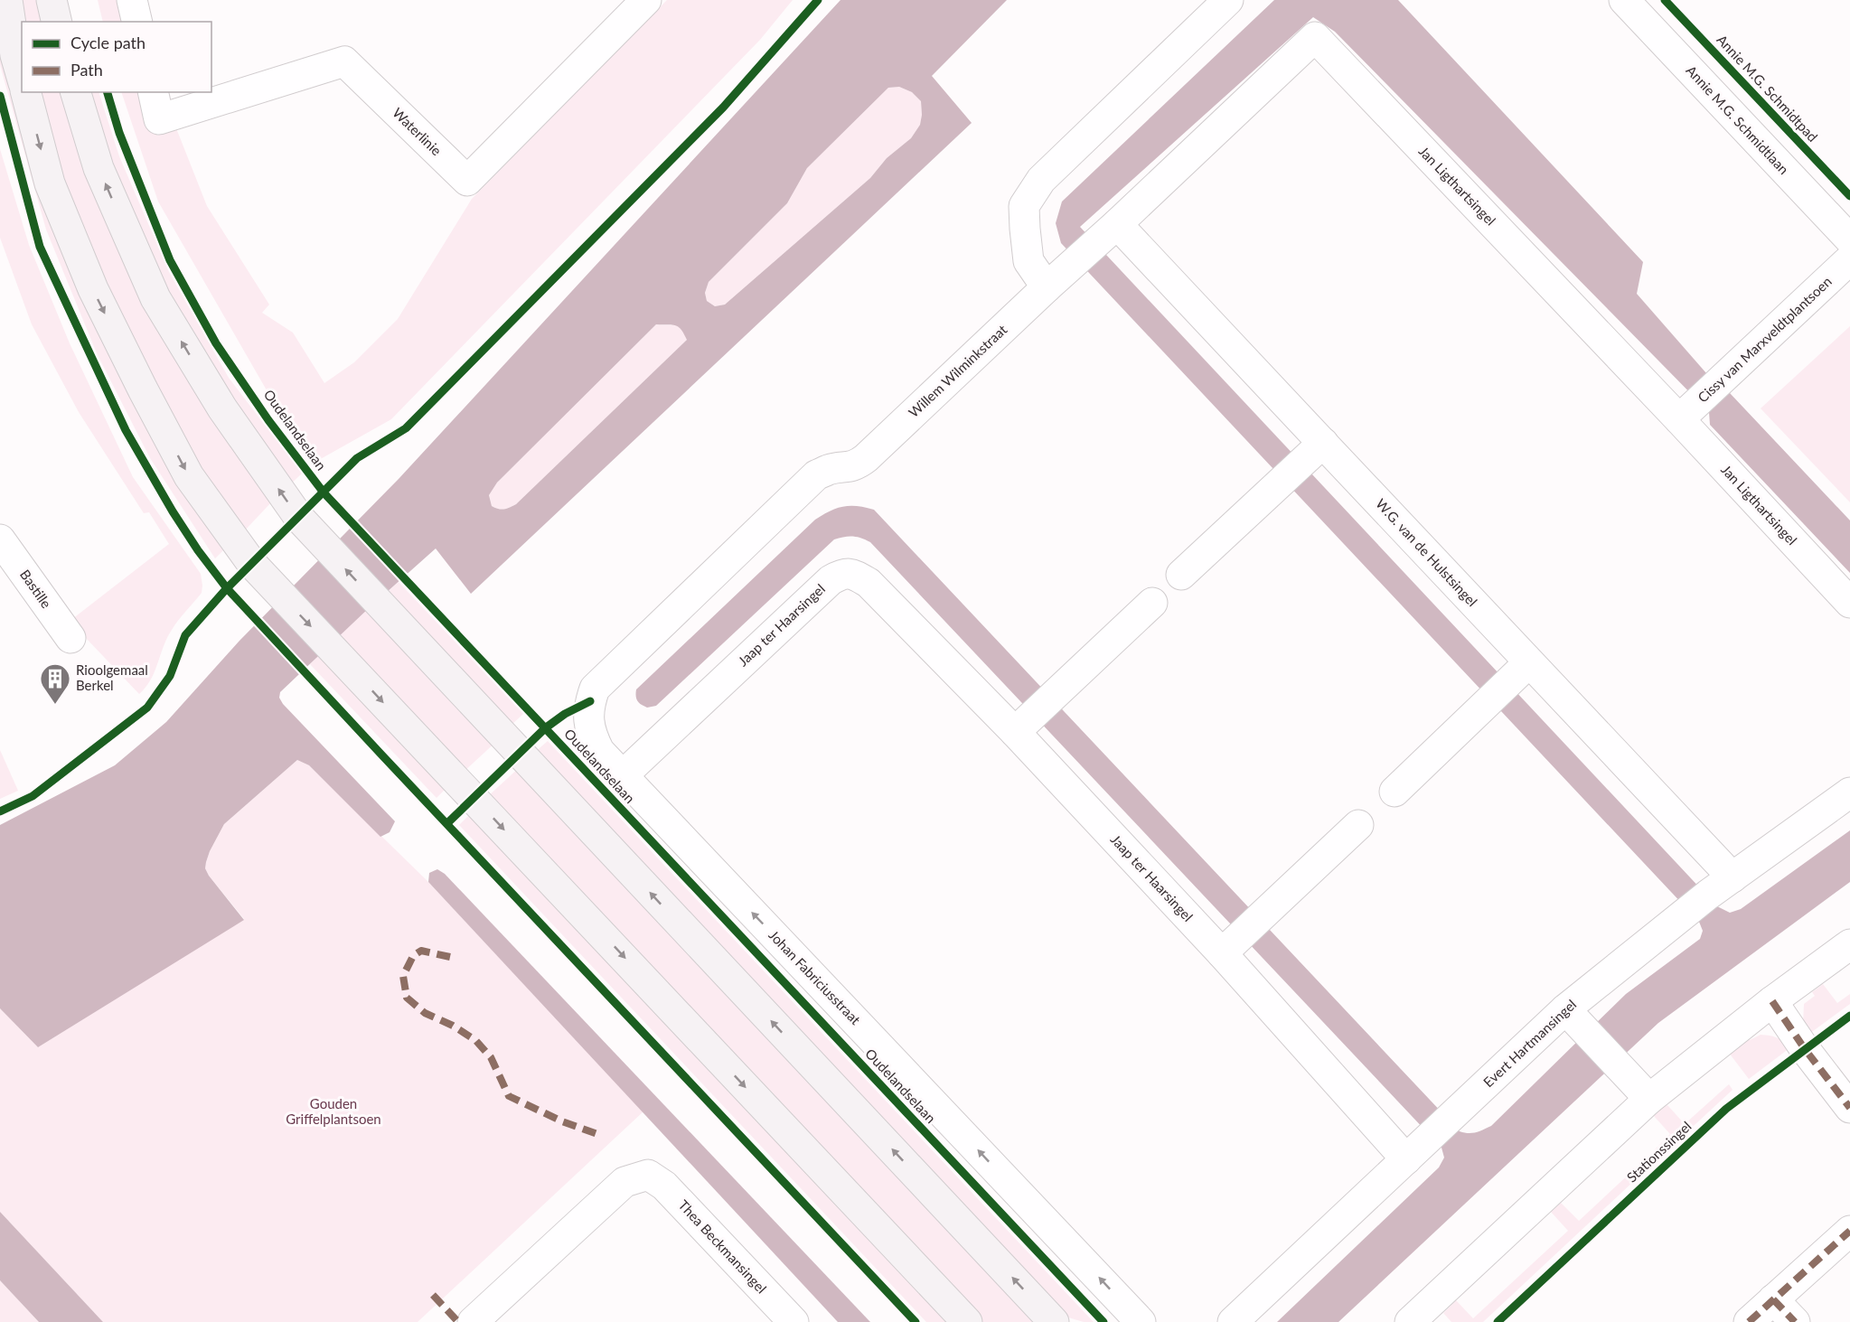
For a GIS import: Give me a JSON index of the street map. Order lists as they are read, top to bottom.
{
  "streets": {
    "street": [
      "Annie M.G. Schmidtlaan",
      "Waterlinie",
      "Jan Ligthartsingel",
      "Cissy van Marxveldtplantsoen",
      "Willem Wilminkstraat",
      "W.G. van de Hulstsingel",
      "Bastille",
      "Jaap ter Haarsingel",
      "Johan Fabriciusstraat",
      "Evert Hartmansingel",
      "Thea Beckmansingel"
    ],
    "cycle path": ["Annie M.G. Schmidtpad", "Oudelandselaan", "Stationssingel"]
  },
  "crossings": [
    ["Jan Ligthartsingel", "Cissy van Marxveldtplantsoen"],
    ["Jan Ligthartsingel", "Willem Wilminkstraat"],
    ["Jan Ligthartsingel", "W.G. van de Hulstsingel"],
    ["Willem Wilminkstraat", "Jaap ter Haarsingel"],
    ["Willem Wilminkstraat", "Johan Fabriciusstraat"],
    ["W.G. van de Hulstsingel", "Evert Hartmansingel"],
    ["Jaap ter Haarsingel", "Johan Fabriciusstraat"],
    ["Jaap ter Haarsingel", "Evert Hartmansingel"]
  ],
  "one_way": ["Johan Fabriciusstraat"],
  "parks": ["Gouden Griffelplantsoen"],
  "places": {
    "building": ["Rioolgemaal Berkel"]
  },
  "legend": ["Cycle path", "Path"]
}
